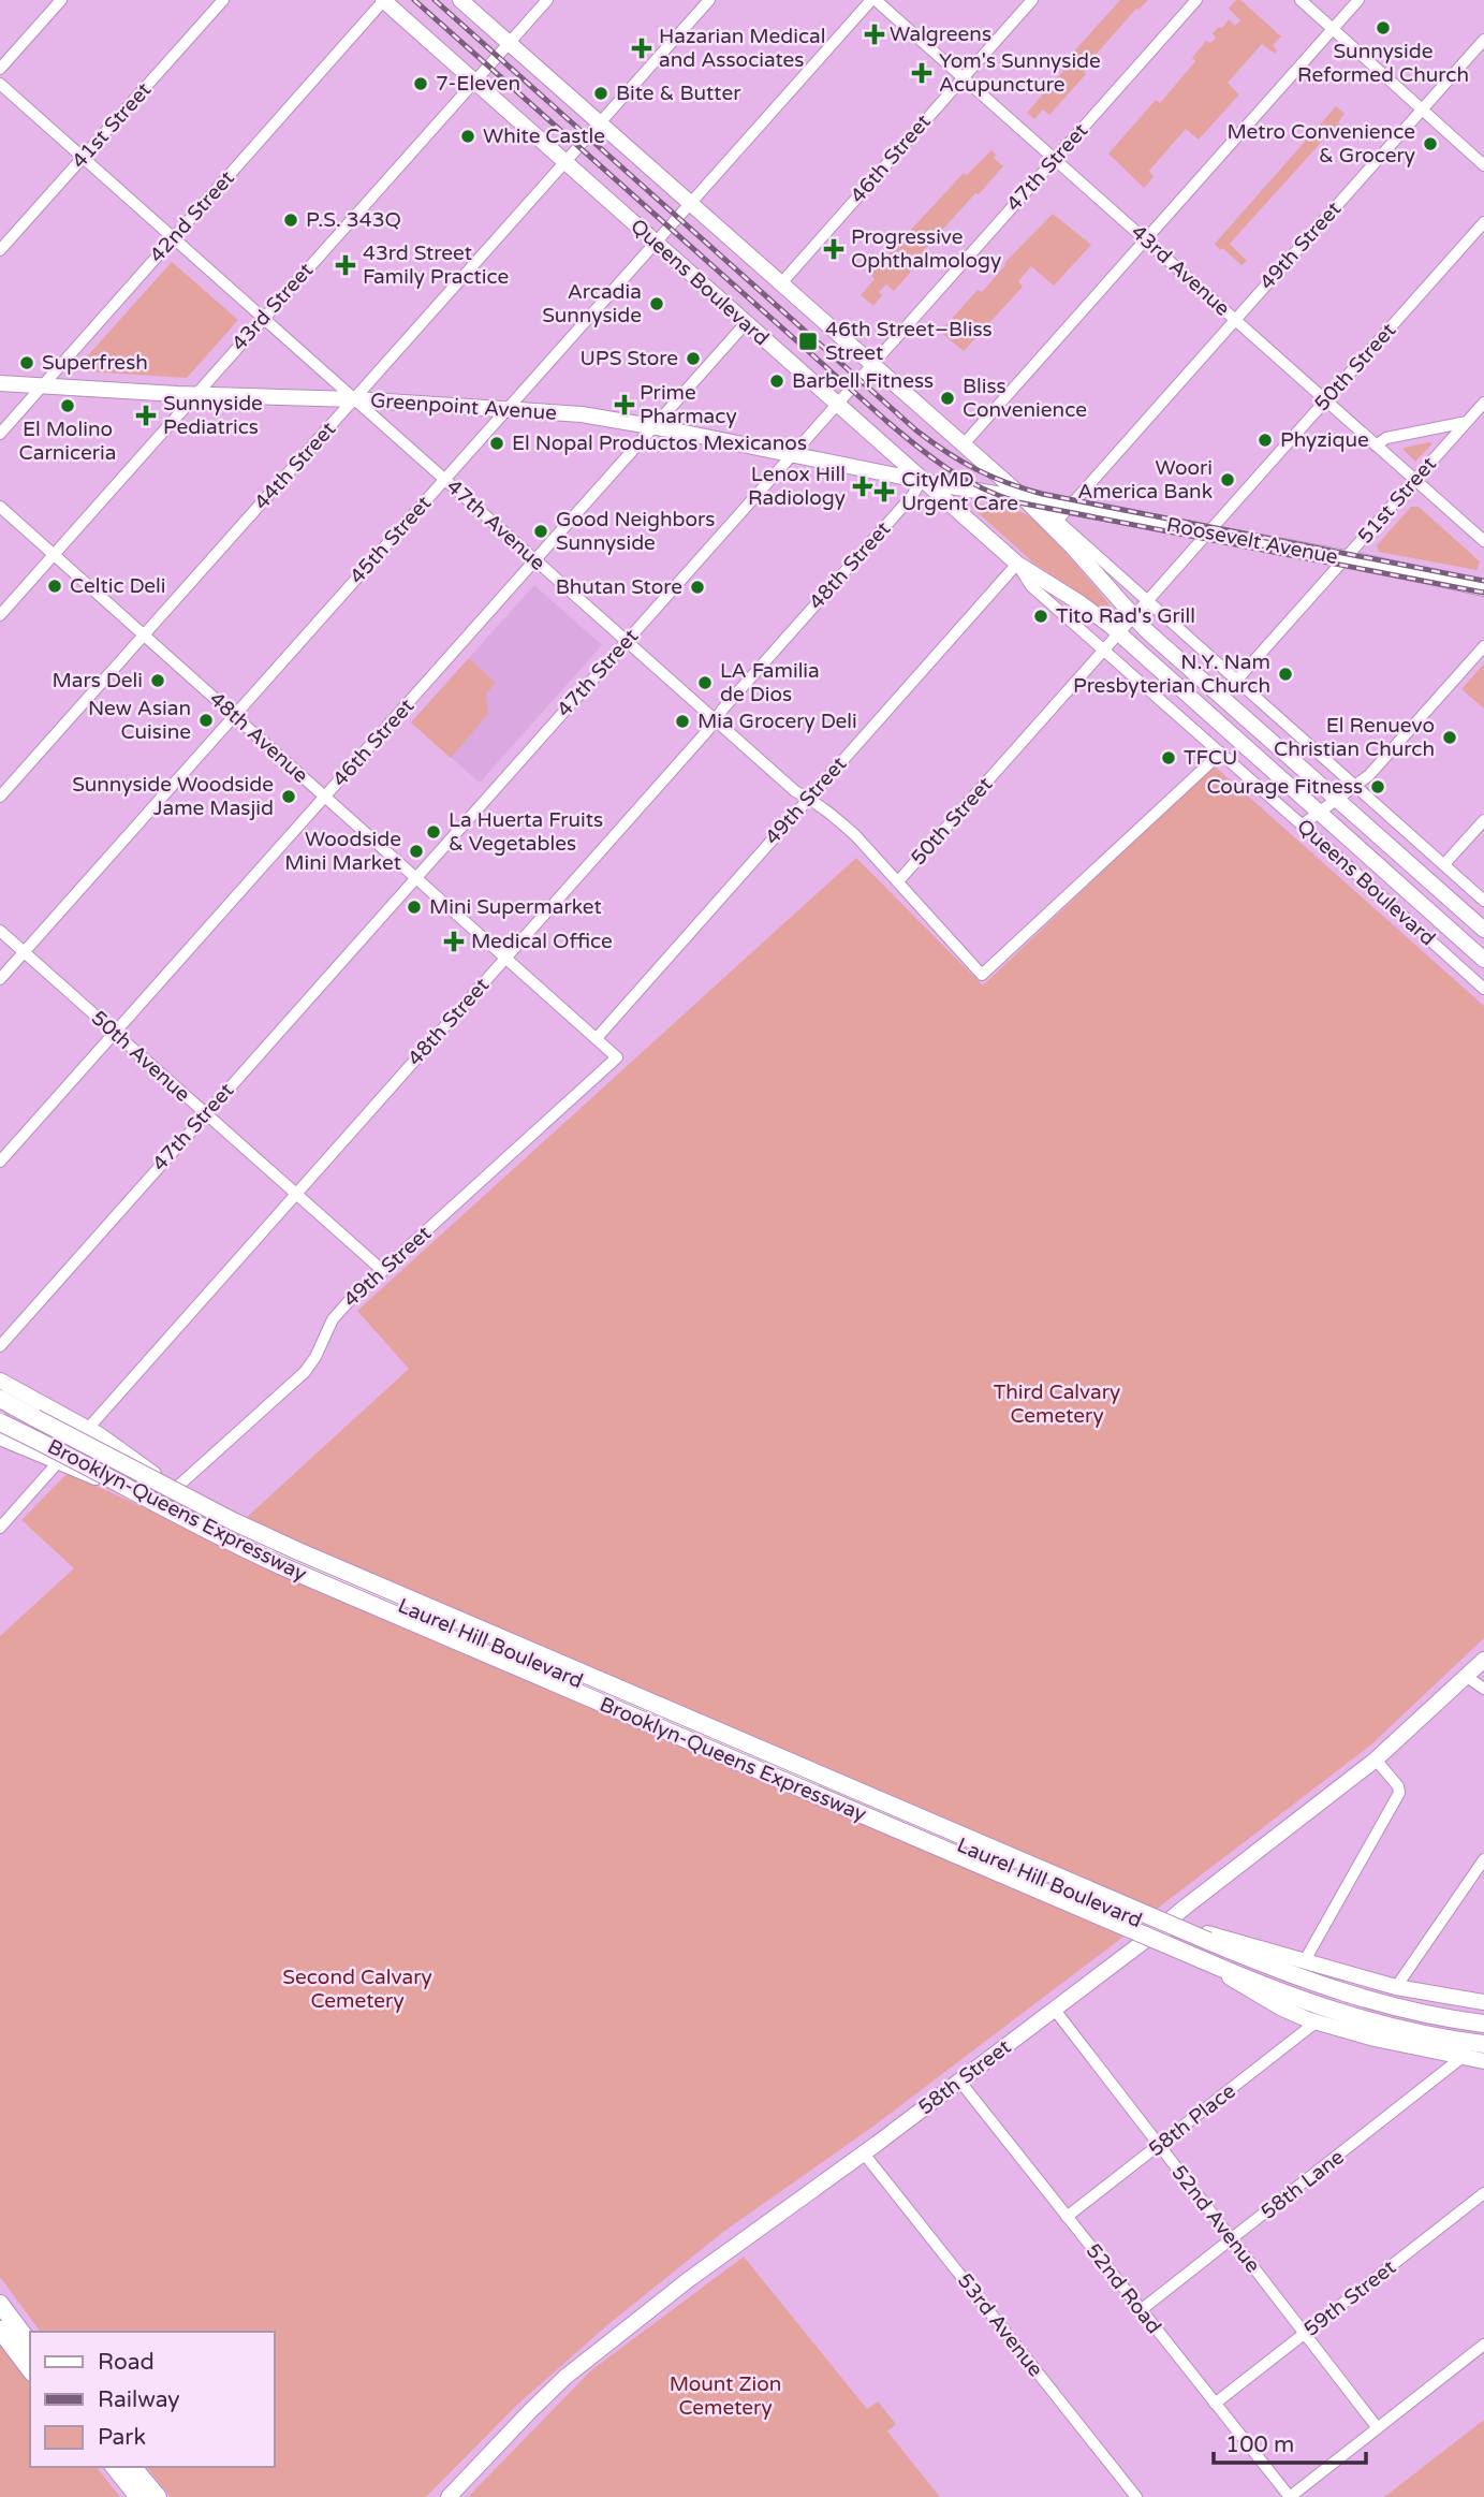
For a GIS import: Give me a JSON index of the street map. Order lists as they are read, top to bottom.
{
  "streets": {
    "highway": ["Brooklyn-Queens Expressway"],
    "main road": [
      "Queens Boulevard",
      "Greenpoint Avenue",
      "Roosevelt Avenue",
      "Laurel Hill Boulevard",
      "58th Street"
    ],
    "street": [
      "41st Street",
      "46th Street",
      "47th Street",
      "42nd Street",
      "49th Street",
      "43rd Avenue",
      "43rd Street",
      "50th Street",
      "44th Street",
      "51st Street",
      "47th Avenue",
      "45th Street",
      "48th Street",
      "48th Avenue",
      "50th Avenue",
      "58th Place",
      "58th Lane",
      "52nd Avenue",
      "52nd Road",
      "59th Street",
      "53rd Avenue"
    ]
  },
  "crossings": [
    ["41st Street", "47th Avenue"],
    ["46th Street", "43rd Avenue"],
    ["46th Street", "Queens Boulevard"],
    ["46th Street", "Greenpoint Avenue"],
    ["46th Street", "47th Avenue"],
    ["46th Street", "48th Avenue"],
    ["46th Street", "50th Avenue"],
    ["47th Street", "43rd Avenue"],
    ["47th Street", "Queens Boulevard"],
    ["47th Street", "Greenpoint Avenue"],
    ["47th Street", "47th Avenue"],
    ["47th Street", "48th Avenue"],
    ["47th Street", "50th Avenue"],
    ["42nd Street", "Queens Boulevard"],
    ["42nd Street", "Greenpoint Avenue"],
    ["42nd Street", "47th Avenue"],
    ["49th Street", "43rd Avenue"],
    ["49th Street", "Queens Boulevard"],
    ["49th Street", "47th Avenue"],
    ["49th Street", "Roosevelt Avenue"],
    ["49th Street", "48th Avenue"],
    ["49th Street", "50th Avenue"],
    ["49th Street", "Laurel Hill Boulevard"],
    ["43rd Avenue", "50th Street"],
    ["43rd Avenue", "51st Street"],
    ["43rd Avenue", "45th Street"],
    ["Queens Boulevard", "43rd Street"],
    ["Queens Boulevard", "50th Street"],
    ["Queens Boulevard", "Greenpoint Avenue"],
    ["Queens Boulevard", "44th Street"],
    ["Queens Boulevard", "47th Avenue"],
    ["Queens Boulevard", "45th Street"],
    ["Queens Boulevard", "48th Street"],
    ["43rd Street", "Greenpoint Avenue"],
    ["43rd Street", "47th Avenue"],
    ["43rd Street", "48th Avenue"],
    ["50th Street", "47th Avenue"],
    ["50th Street", "Roosevelt Avenue"],
    ["Greenpoint Avenue", "44th Street"],
    ["Greenpoint Avenue", "47th Avenue"],
    ["Greenpoint Avenue", "45th Street"],
    ["Greenpoint Avenue", "Roosevelt Avenue"],
    ["Greenpoint Avenue", "48th Street"],
    ["44th Street", "47th Avenue"],
    ["44th Street", "48th Avenue"],
    ["51st Street", "Roosevelt Avenue"],
    ["47th Avenue", "45th Street"],
    ["47th Avenue", "48th Street"],
    ["45th Street", "48th Avenue"],
    ["45th Street", "50th Avenue"],
    ["48th Street", "48th Avenue"],
    ["48th Street", "50th Avenue"],
    ["48th Street", "Brooklyn-Queens Expressway"],
    ["48th Street", "Laurel Hill Boulevard"],
    ["Brooklyn-Queens Expressway", "Laurel Hill Boulevard"],
    ["Laurel Hill Boulevard", "58th Street"],
    ["Laurel Hill Boulevard", "58th Place"],
    ["Laurel Hill Boulevard", "58th Lane"],
    ["58th Street", "52nd Avenue"],
    ["58th Street", "52nd Road"],
    ["58th Street", "53rd Avenue"],
    ["58th Place", "52nd Avenue"],
    ["58th Place", "52nd Road"],
    ["58th Lane", "52nd Avenue"],
    ["58th Lane", "52nd Road"],
    ["52nd Avenue", "59th Street"],
    ["52nd Road", "59th Street"]
  ],
  "parks": ["Third Calvary Cemetery", "Second Calvary Cemetery", "Mount Zion Cemetery"],
  "places": {
    "other": [
      "Sunnyside Reformed Church",
      "7-Eleven",
      "Bite & Butter",
      "White Castle",
      "Metro Convenience & Grocery",
      "P.S. 343Q",
      "Arcadia Sunnyside",
      "UPS Store",
      "Superfresh",
      "Barbell Fitness",
      "Bliss Convenience",
      "El Molino Carniceria",
      "Phyzique",
      "El Nopal Productos Mexicanos",
      "Woori America Bank",
      "Good Neighbors Sunnyside",
      "Celtic Deli",
      "Bhutan Store",
      "Tito Rad's Grill",
      "N.Y. Nam Presbyterian Church",
      "Mars Deli",
      "LA Familia de Dios",
      "New Asian Cuisine",
      "Mia Grocery Deli",
      "El Renuevo Christian Church",
      "TFCU",
      "Courage Fitness",
      "Sunnyside Woodside Jame Masjid",
      "La Huerta Fruits & Vegetables",
      "Woodside Mini Market",
      "Mini Supermarket"
    ],
    "health": [
      "Walgreens",
      "Hazarian Medical and Associates",
      "Yom's Sunnyside Acupuncture",
      "Progressive Ophthalmology",
      "43rd Street Family Practice",
      "Prime Pharmacy",
      "Sunnyside Pediatrics",
      "Lenox Hill Radiology",
      "CityMD Urgent Care",
      "Medical Office"
    ],
    "transit": ["46th Street–Bliss Street"]
  },
  "legend": ["Road", "Railway", "Park"],
  "scale_bar": "100 m"
}
